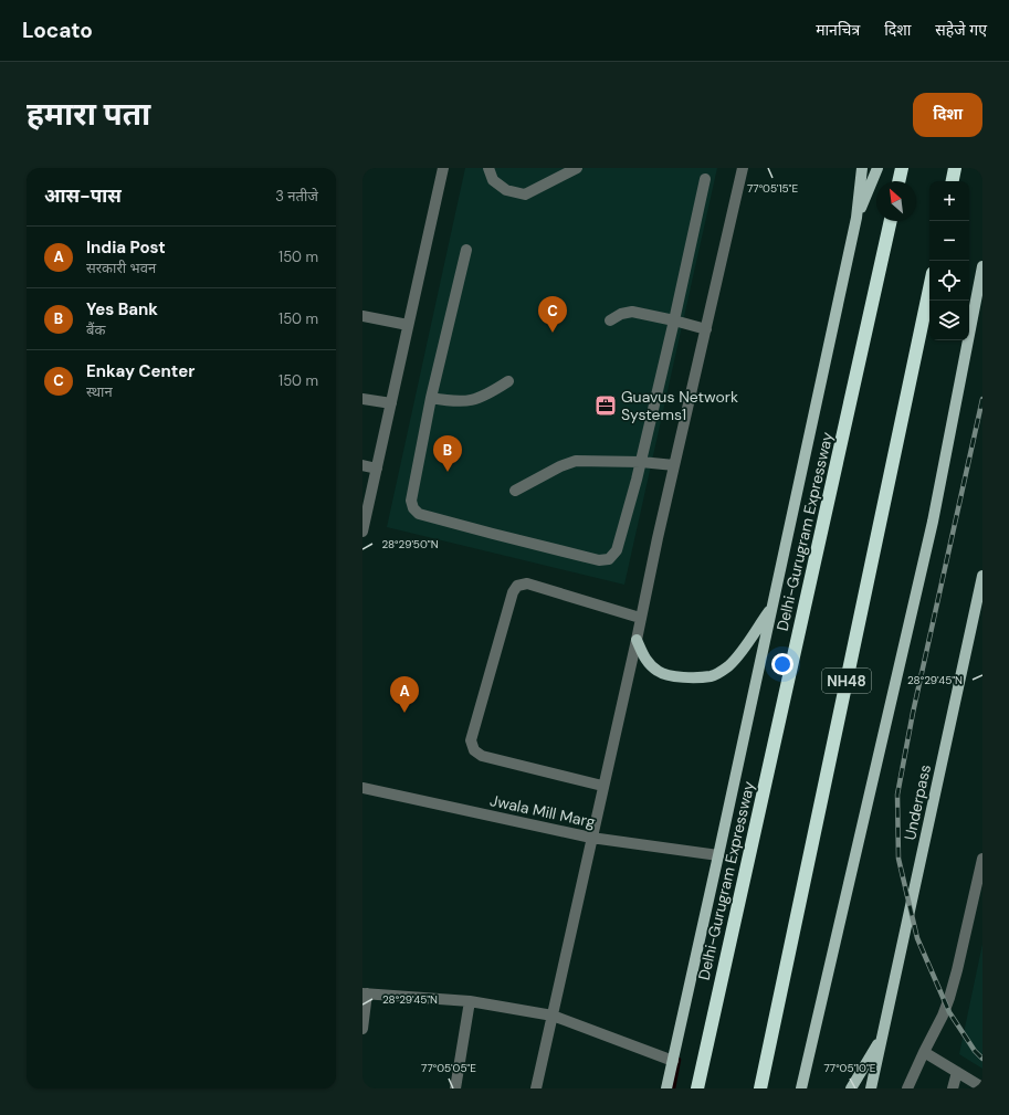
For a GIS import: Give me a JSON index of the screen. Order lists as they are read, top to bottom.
{
  "streets": {
    "highway": ["Delhi-Gurugram Expressway", "NH48"],
    "main road": ["Underpass"],
    "street": ["Jwala Mill Marg"]
  },
  "places": {
    "office": ["Guavus Network Systems1"]
  },
  "north": "top left",
  "page": {
    "header": "Locato",
    "nav": ["मानचित्र", "दिशा", "सहेजे गए"],
    "buttons": "दिशा",
    "title": "हमारा पता",
    "heading": ["आस-पास", "3 नतीजे"],
    "map_buttons": ["+", "−"],
    "list": [
      {
        "mark": "A",
        "name": "India Post",
        "note": "सरकारी भवन",
        "value": "150 m"
      },
      {
        "mark": "B",
        "name": "Yes Bank",
        "note": "बैंक",
        "value": "150 m"
      },
      {
        "mark": "C",
        "name": "Enkay Center",
        "note": "स्थान",
        "value": "150 m"
      }
    ],
    "pins": ["C", "B", "A"]
  },
  "coordinates": [
    "77°05'15\"E",
    "28°29'50\"N",
    "28°29'45\"N",
    "77°05'05\"E",
    "77°05'10\"E"
  ]
}
